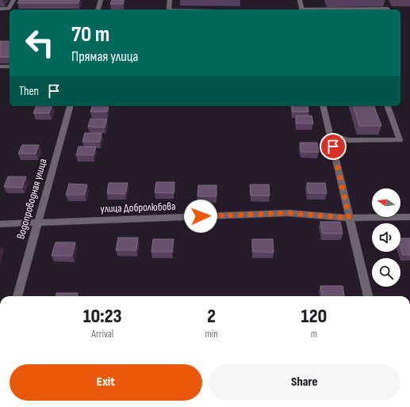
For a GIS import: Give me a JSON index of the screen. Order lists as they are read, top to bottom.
{
  "streets": {
    "street": ["Водопроводная улица", "улица Добролюбова"]
  },
  "crossings": [
    ["Водопроводная улица", "улица Добролюбова"]
  ],
  "north": "left",
  "page": {
    "turn": ["70 m", "Прямая улица"],
    "then": "Then",
    "eta": [
      "10:23",
      "Arrival",
      "2",
      "min",
      "120",
      "m"
    ],
    "buttons": ["Exit", "Share"]
  }
}
